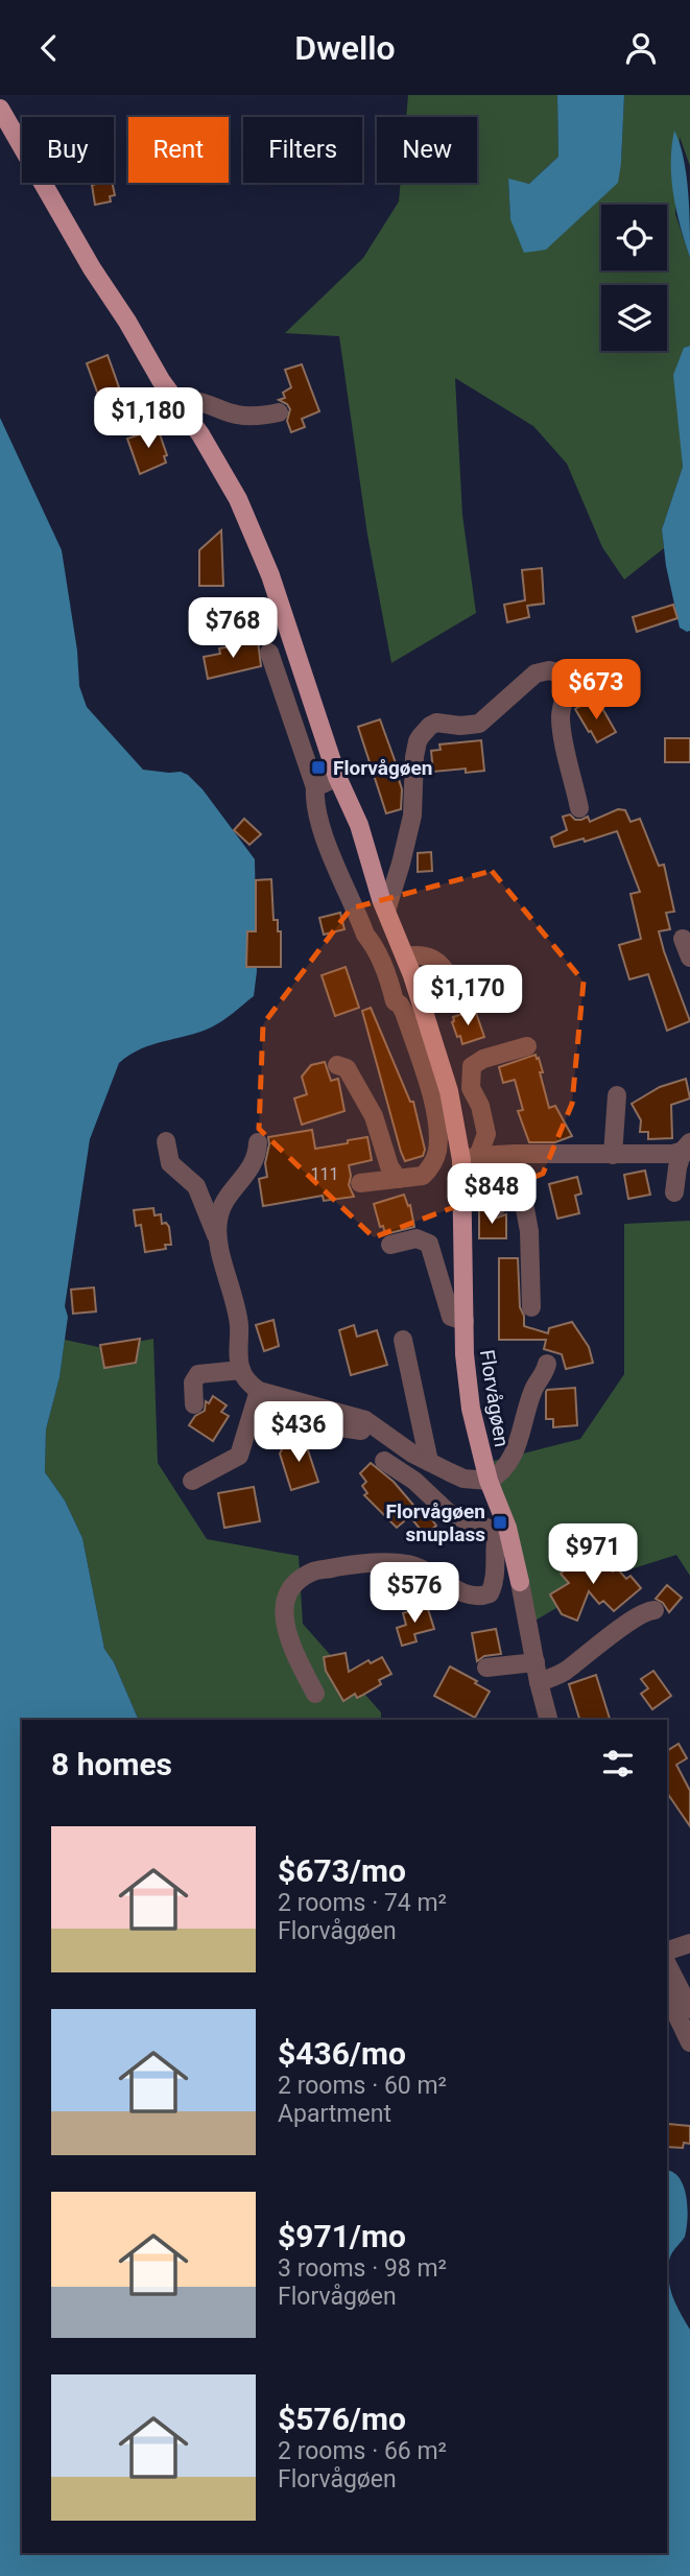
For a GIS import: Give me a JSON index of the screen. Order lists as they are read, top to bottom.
{
  "streets": {
    "main road": ["Florvågøen"]
  },
  "places": {
    "transit": ["Florvågøen", "Florvågøen snuplass"]
  },
  "house_numbers": ["111"],
  "page": {
    "header": "Dwello",
    "chip": [
      "Buy",
      "Rent",
      "Filters",
      "New"
    ],
    "price": [
      "$1,180",
      "$768",
      "$673",
      "$1,170",
      "$848",
      "$436",
      "$971",
      "$576"
    ],
    "heading": "8 homes",
    "list": [
      {
        "name": "$673/mo",
        "note": "2 rooms · 74 m² · Florvågøen"
      },
      {
        "name": "$436/mo",
        "note": "2 rooms · 60 m² · Apartment"
      },
      {
        "name": "$971/mo",
        "note": "3 rooms · 98 m² · Florvågøen"
      },
      {
        "name": "$576/mo",
        "note": "2 rooms · 66 m² · Florvågøen"
      }
    ]
  }
}
